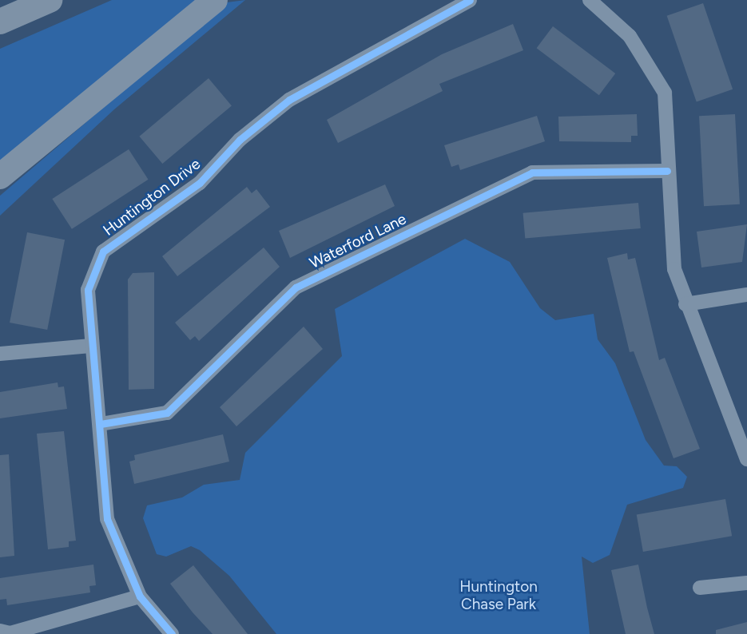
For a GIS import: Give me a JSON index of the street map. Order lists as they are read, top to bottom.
{
  "streets": {
    "street": ["Huntington Drive", "Waterford Lane"]
  },
  "crossings": [
    ["Huntington Drive", "Waterford Lane"]
  ],
  "parks": ["Huntington Chase Park"]
}
